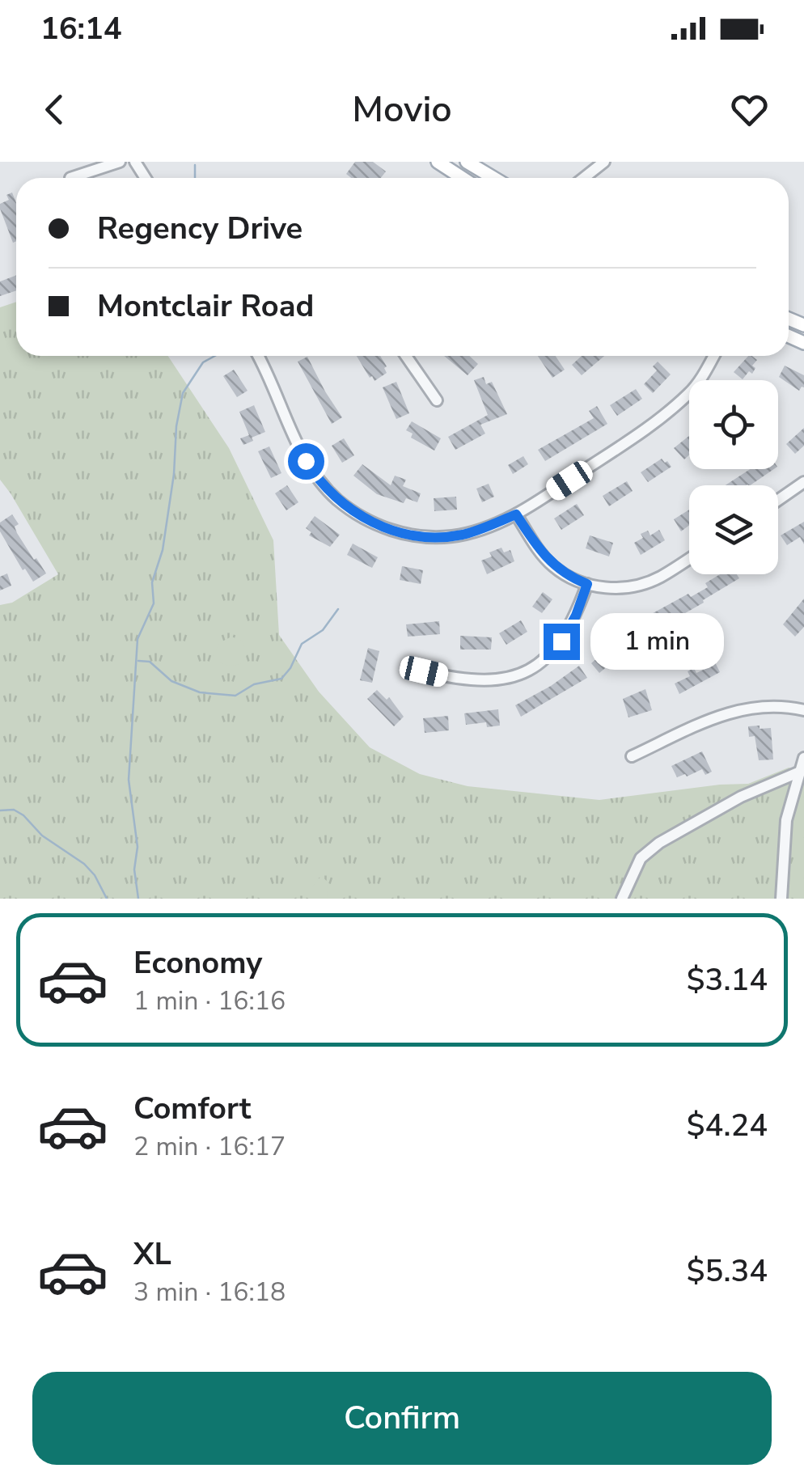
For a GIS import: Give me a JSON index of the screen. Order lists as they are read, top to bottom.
{
  "page": {
    "status": "16:14",
    "header": "Movio",
    "banner": ["Regency Drive", "Montclair Road"],
    "bubble": "1 min",
    "list": [
      {
        "name": "Economy",
        "note": "1 min · 16:16",
        "value": "$3.14"
      },
      {
        "name": "Comfort",
        "note": "2 min · 16:17",
        "value": "$4.24"
      },
      {
        "name": "XL",
        "note": "3 min · 16:18",
        "value": "$5.34"
      }
    ],
    "buttons": "Confirm"
  }
}
